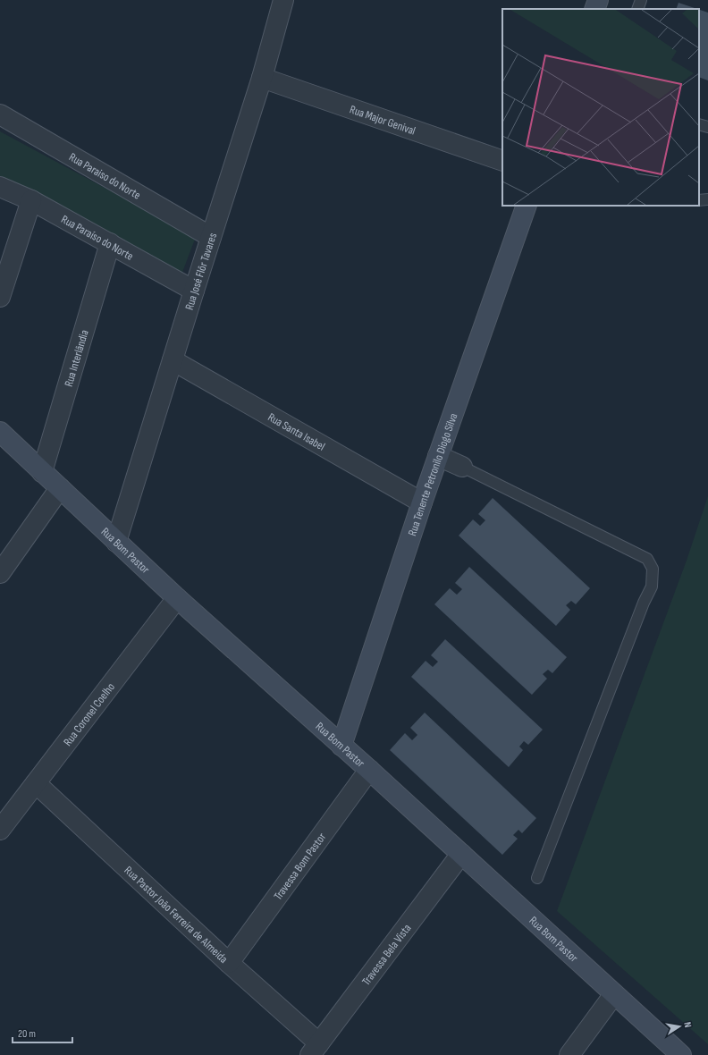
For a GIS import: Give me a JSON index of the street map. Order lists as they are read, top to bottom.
{
  "streets": {
    "main road": ["Rua Tenente Petronilo Diogo Silva", "Rua Bom Pastor"],
    "street": [
      "Rua Major Genival",
      "Rua Paraiso do Norte",
      "Rua Paraíso do Norte",
      "Rua José Flôr Tavares",
      "Rua Interlândia",
      "Rua Santa Isabel",
      "Rua Coronel Coelho",
      "Travessa Bom Pastor",
      "Rua Pastor João Ferreira de Almeida",
      "Travessa Bela Vista"
    ]
  },
  "crossings": [
    ["Rua Major Genival", "Rua José Flôr Tavares"],
    ["Rua Paraiso do Norte", "Rua José Flôr Tavares"],
    ["Rua Paraíso do Norte", "Rua José Flôr Tavares"],
    ["Rua Paraíso do Norte", "Rua Interlândia"],
    ["Rua José Flôr Tavares", "Rua Santa Isabel"],
    ["Rua José Flôr Tavares", "Rua Bom Pastor"],
    ["Rua Interlândia", "Rua Bom Pastor"],
    ["Rua Santa Isabel", "Rua Tenente Petronilo Diogo Silva"],
    ["Rua Tenente Petronilo Diogo Silva", "Rua Bom Pastor"],
    ["Rua Bom Pastor", "Rua Coronel Coelho"],
    ["Rua Bom Pastor", "Travessa Bom Pastor"],
    ["Rua Bom Pastor", "Travessa Bela Vista"],
    ["Rua Coronel Coelho", "Rua Pastor João Ferreira de Almeida"],
    ["Travessa Bom Pastor", "Rua Pastor João Ferreira de Almeida"],
    ["Rua Pastor João Ferreira de Almeida", "Travessa Bela Vista"]
  ],
  "scale_bar": "20 m",
  "north": "right"
}
